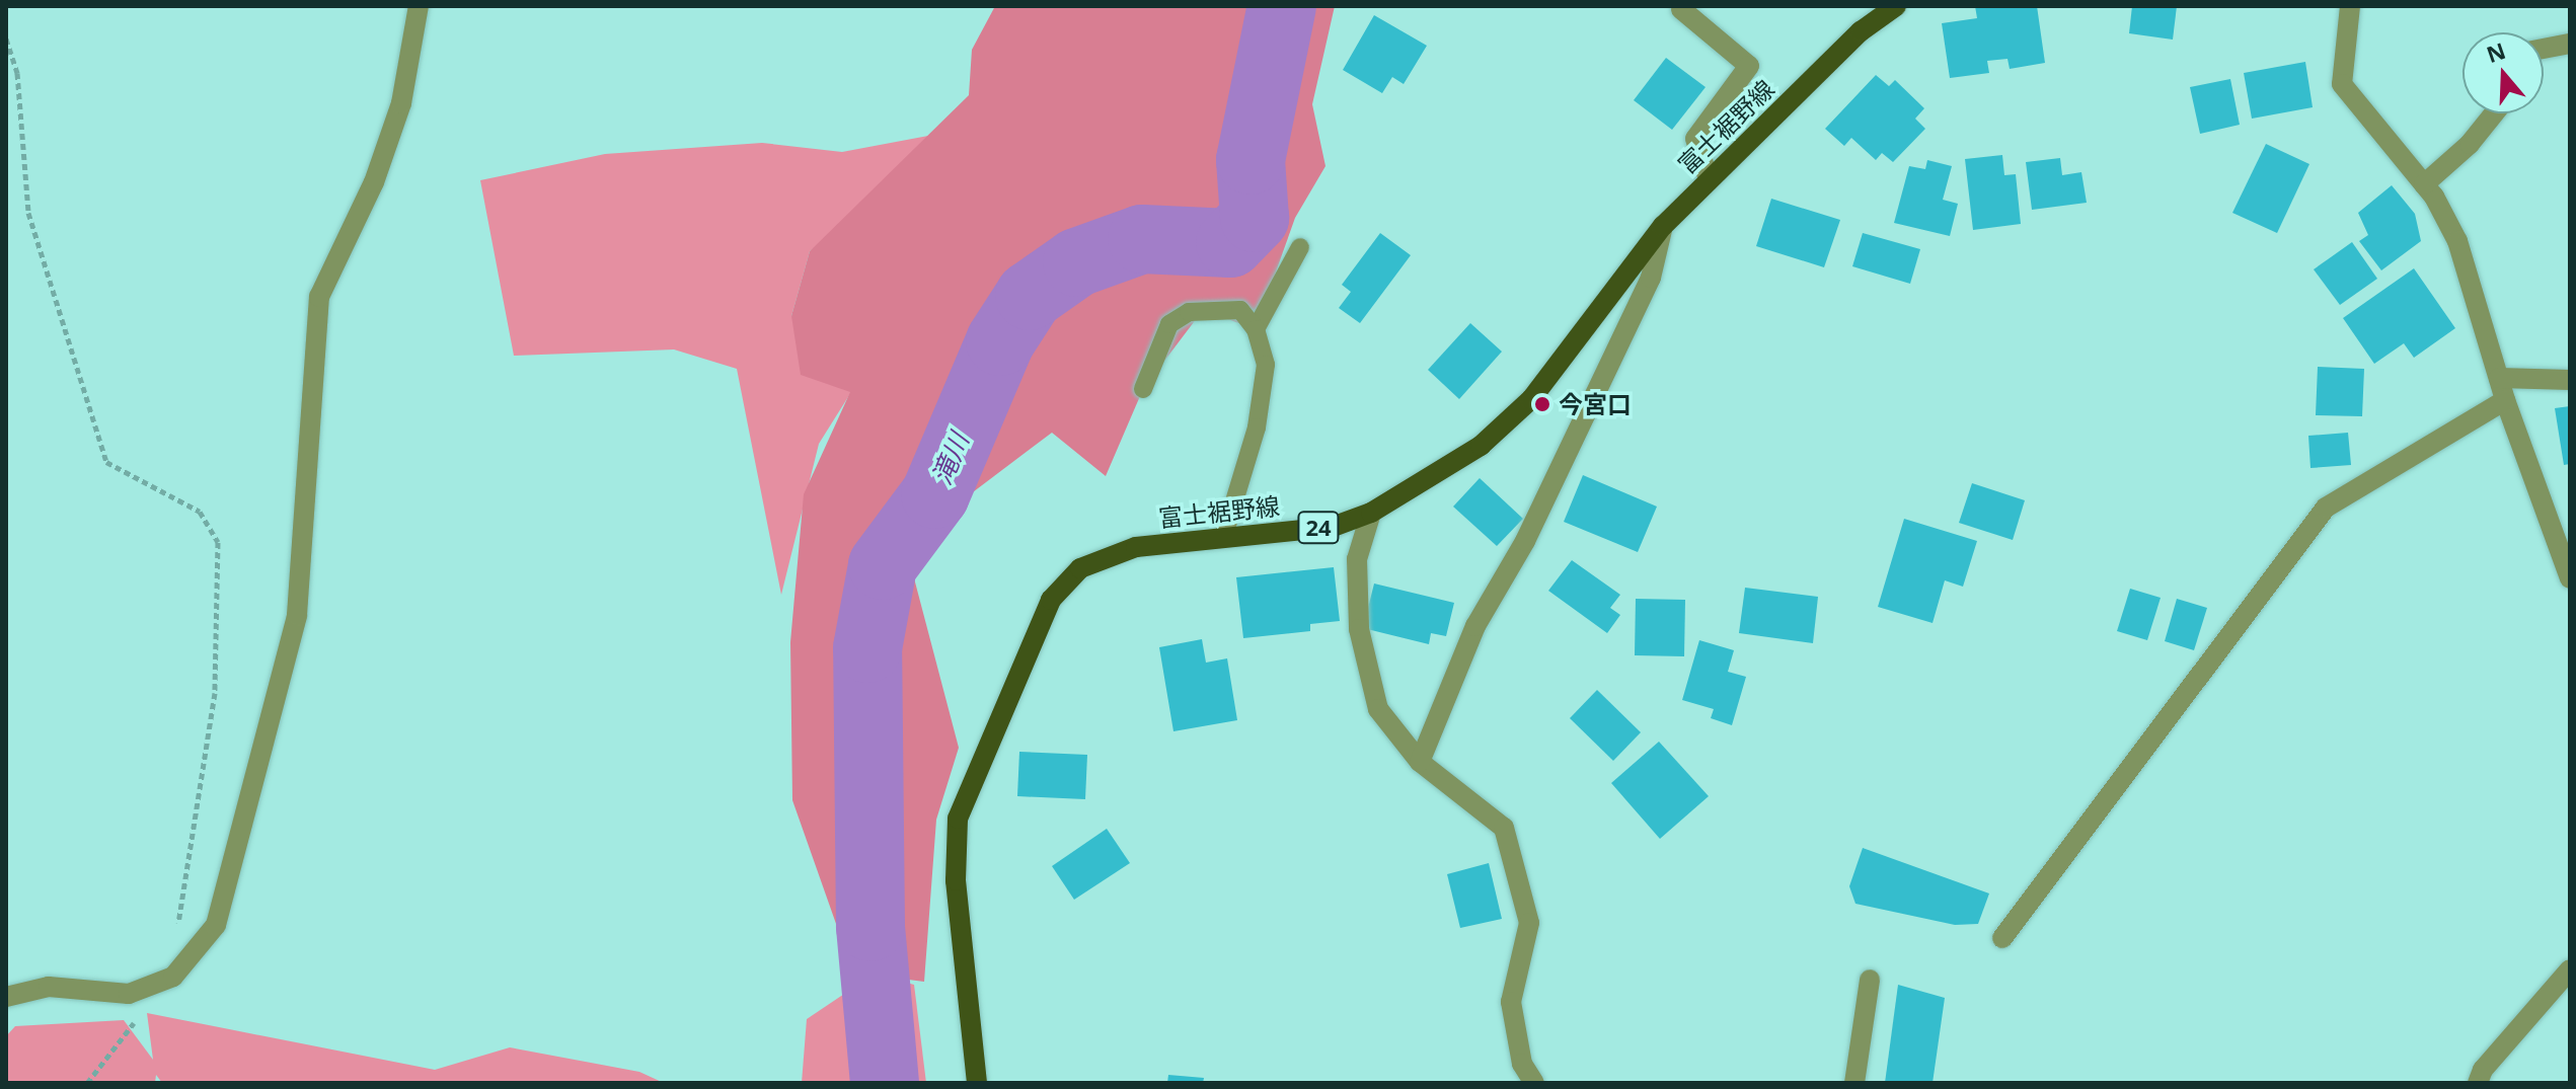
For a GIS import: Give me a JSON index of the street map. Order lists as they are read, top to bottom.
{
  "streets": {
    "main road": ["富士裾野線", "24"]
  },
  "water": ["滝川"],
  "places": ["今宮口"],
  "north": "top"
}
